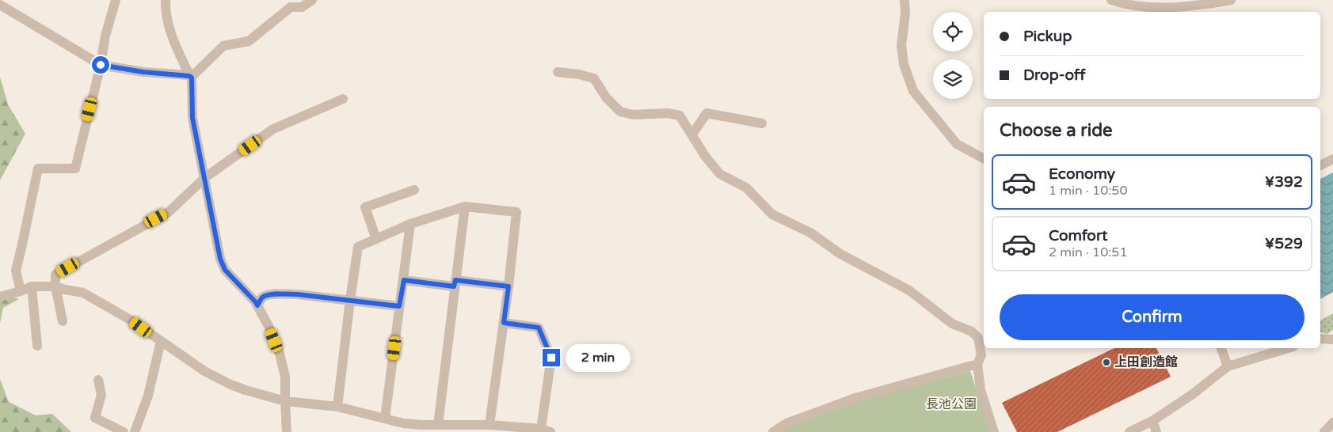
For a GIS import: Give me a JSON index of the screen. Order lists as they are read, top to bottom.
{
  "parks": ["長池公園"],
  "places": ["上田創造館"],
  "page": {
    "banner": ["Pickup", "Drop-off"],
    "heading": "Choose a ride",
    "list": [
      {
        "name": "Economy",
        "note": "1 min · 10:50",
        "value": "¥392"
      },
      {
        "name": "Comfort",
        "note": "2 min · 10:51",
        "value": "¥529"
      }
    ],
    "buttons": "Confirm",
    "bubble": "2 min"
  }
}
